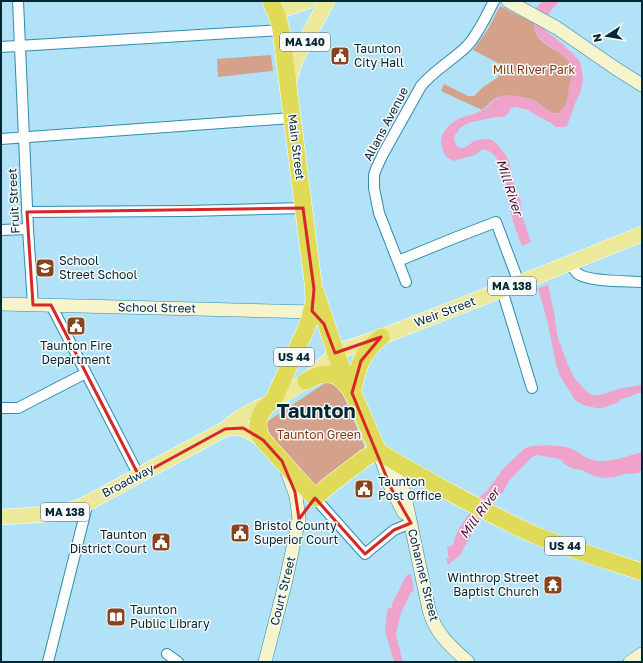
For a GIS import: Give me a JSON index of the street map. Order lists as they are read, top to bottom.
{
  "streets": {
    "highway": ["Main Street", "MA 138", "US 44"],
    "main road": [
      "MA 140",
      "School Street",
      "Weir Street",
      "Broadway",
      "Cohannet Street",
      "Court Street"
    ],
    "street": ["Allans Avenue", "Fruit Street"]
  },
  "crossings": [
    ["MA 140", "Main Street"],
    ["Main Street", "MA 138"],
    ["Main Street", "School Street"],
    ["Main Street", "Weir Street"],
    ["Main Street", "US 44"],
    ["Main Street", "Broadway"],
    ["Fruit Street", "School Street"],
    ["MA 138", "Weir Street"],
    ["MA 138", "US 44"],
    ["MA 138", "Broadway"],
    ["Weir Street", "US 44"],
    ["US 44", "Broadway"],
    ["US 44", "Cohannet Street"],
    ["US 44", "Court Street"]
  ],
  "districts": ["Taunton"],
  "water": ["Mill River"],
  "parks": ["Mill River Park", "Taunton Green"],
  "places": {
    "public building": [
      "Taunton City Hall",
      "Taunton Fire Department",
      "Taunton Post Office",
      "Bristol County Superior Court",
      "Taunton District Court"
    ],
    "school or university": ["School Street School"],
    "temple": ["Winthrop Street Baptist Church"],
    "library": ["Taunton Public Library"]
  },
  "north": "left"
}
